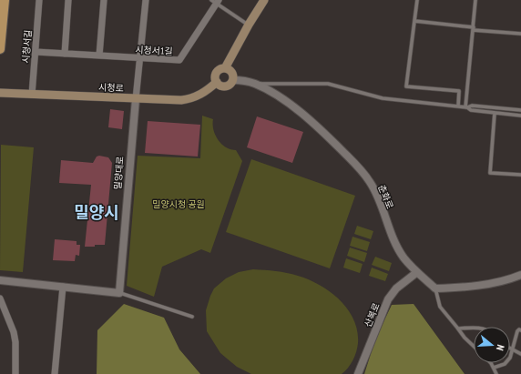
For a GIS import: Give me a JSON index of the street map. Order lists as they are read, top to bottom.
{
  "streets": {
    "main road": ["시청로"],
    "street": [
      "시청서길",
      "시청서1길",
      "밀양대로",
      "춘화로",
      "산복로"
    ]
  },
  "crossings": [
    ["시청서길", "시청서1길"],
    ["시청서길", "시청로"],
    ["시청로", "밀양대로"],
    ["시청로", "춘화로"],
    ["춘화로", "산복로"]
  ],
  "districts": ["밀양시"],
  "parks": ["밀양시청 공원"],
  "north": "right"
}
